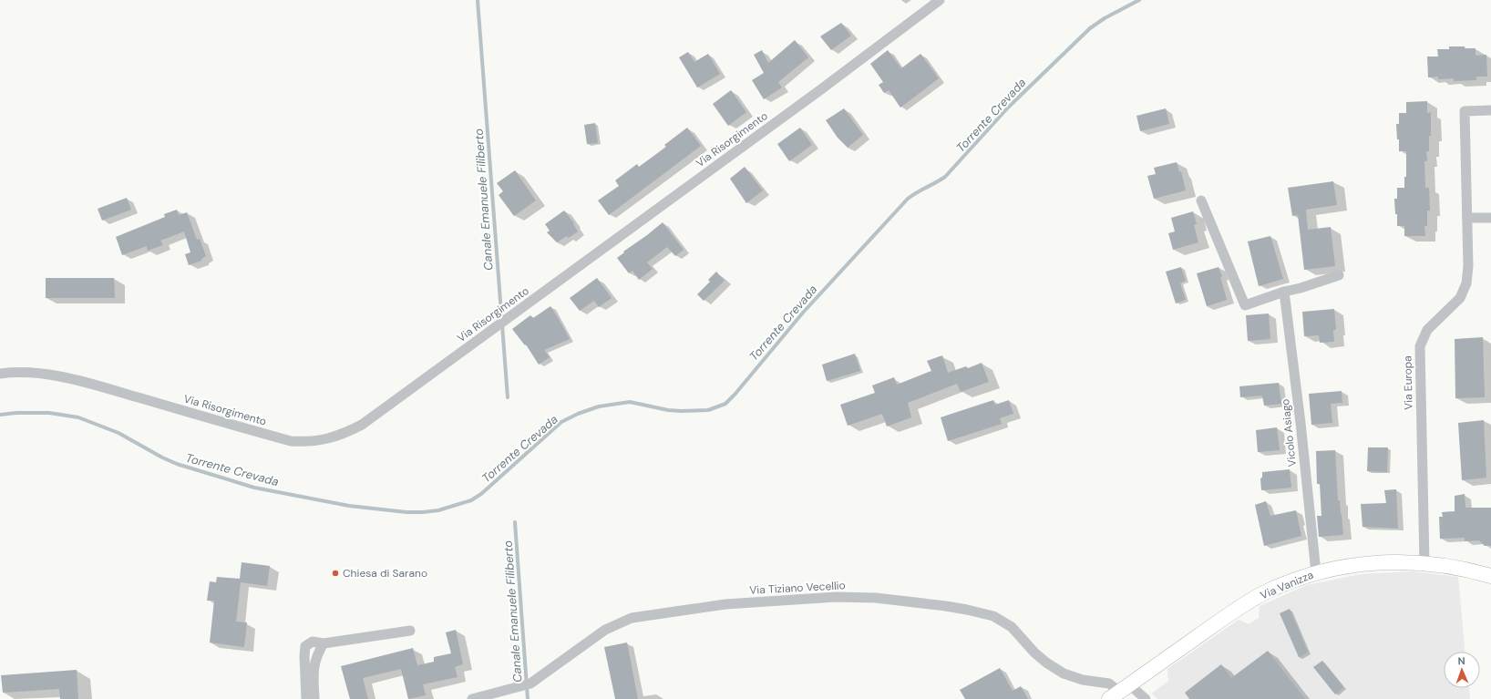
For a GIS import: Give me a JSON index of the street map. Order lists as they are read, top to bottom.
{
  "streets": {
    "street": [
      "Via Risorgimento",
      "Via Europa",
      "Vicolo Asiago",
      "Via Vanizza",
      "Via Tiziano Vecellio"
    ]
  },
  "crossings": [
    ["Via Europa", "Via Vanizza"],
    ["Vicolo Asiago", "Via Vanizza"],
    ["Via Vanizza", "Via Tiziano Vecellio"]
  ],
  "water": ["Torrente Crevada", "Canale Emanuele Filiberto"],
  "places": ["Chiesa di Sarano"],
  "north": "top"
}
